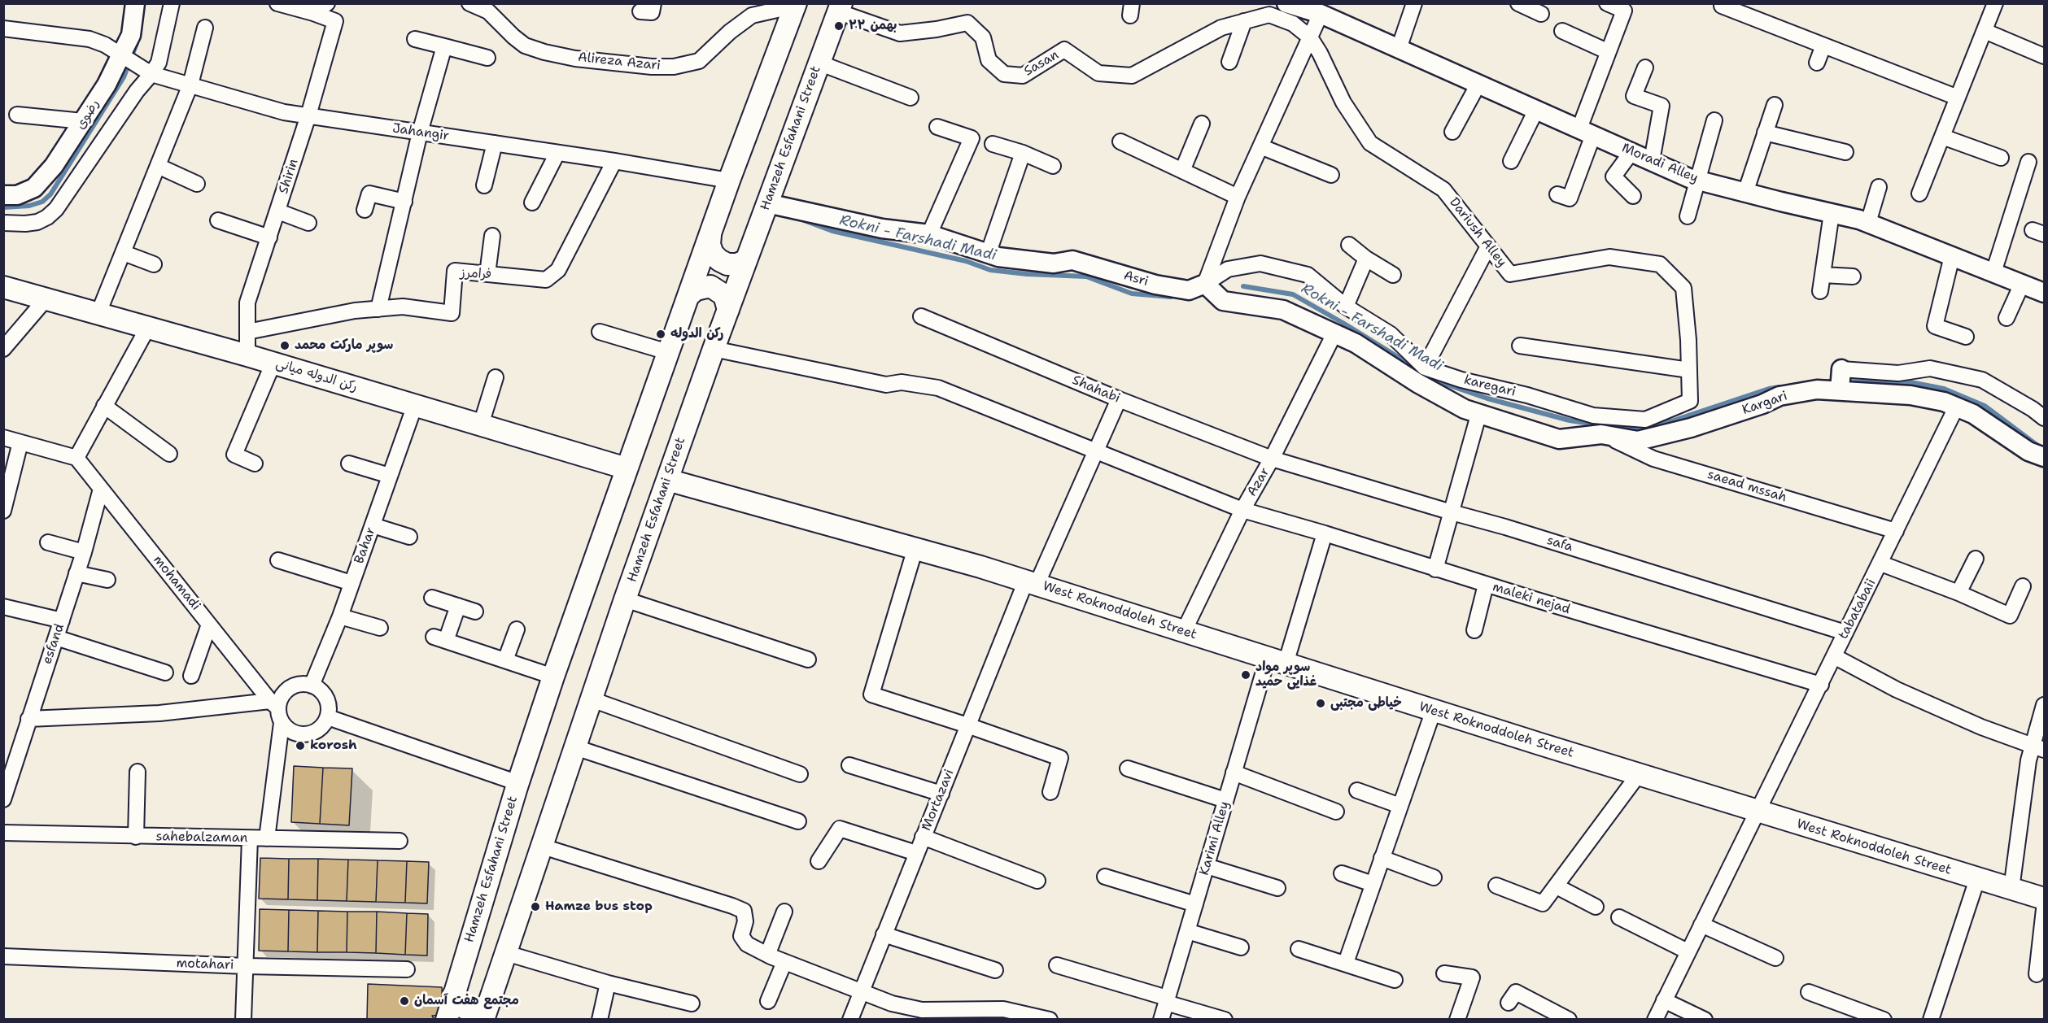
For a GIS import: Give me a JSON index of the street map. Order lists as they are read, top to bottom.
{
  "streets": {
    "main road": ["Hamzeh Esfahani Street", "رکن الدوله میانی", "West Roknoddoleh Street"],
    "street": [
      "Alireza Azari",
      "Sasan",
      "رضوی",
      "Jahangir",
      "Moradi Alley",
      "Shirin",
      "Dariush Alley",
      "فرامرز",
      "Asri",
      "karegari",
      "Shahabi",
      "Kargari",
      "Azar",
      "saead mssah",
      "safa",
      "Bahar",
      "mohamadi",
      "maleki nejad",
      "tabatabaii",
      "esfand",
      "Mortazavi",
      "sahebalzaman",
      "Karimi Alley",
      "motahari"
    ]
  },
  "crossings": [
    ["Alireza Azari", "Hamzeh Esfahani Street"],
    ["Sasan", "Hamzeh Esfahani Street"],
    ["Sasan", "Dariush Alley"],
    ["رضوی", "Jahangir"],
    ["Jahangir", "Hamzeh Esfahani Street"],
    ["Jahangir", "Shirin"],
    ["Jahangir", "فرامرز"],
    ["Hamzeh Esfahani Street", "Asri"],
    ["Hamzeh Esfahani Street", "رکن الدوله میانی"],
    ["Hamzeh Esfahani Street", "maleki nejad"],
    ["Hamzeh Esfahani Street", "West Roknoddoleh Street"],
    ["Shirin", "فرامرز"],
    ["Shirin", "رکن الدوله میانی"],
    ["Dariush Alley", "karegari"],
    ["Asri", "karegari"],
    ["رکن الدوله میانی", "Bahar"],
    ["Shahabi", "Azar"],
    ["Shahabi", "safa"],
    ["Shahabi", "Mortazavi"],
    ["Kargari", "saead mssah"],
    ["Kargari", "tabatabaii"],
    ["Azar", "safa"],
    ["Azar", "maleki nejad"],
    ["Azar", "West Roknoddoleh Street"],
    ["saead mssah", "tabatabaii"],
    ["safa", "tabatabaii"],
    ["Bahar", "mohamadi"],
    ["mohamadi", "esfand"],
    ["maleki nejad", "tabatabaii"],
    ["maleki nejad", "Mortazavi"],
    ["maleki nejad", "Karimi Alley"],
    ["tabatabaii", "West Roknoddoleh Street"],
    ["West Roknoddoleh Street", "Mortazavi"],
    ["West Roknoddoleh Street", "Karimi Alley"]
  ],
  "water": ["Rokni - Farshadi Madi"],
  "places": [
    "۲۲ بهمن",
    "رکن الدوله",
    "سوپر مارکت محمد",
    "سوپر مواد غذایی حمید",
    "خیاطی مجتبی",
    "korosh",
    "Hamze bus stop",
    "مجتمع هفت آسمان"
  ]
}
